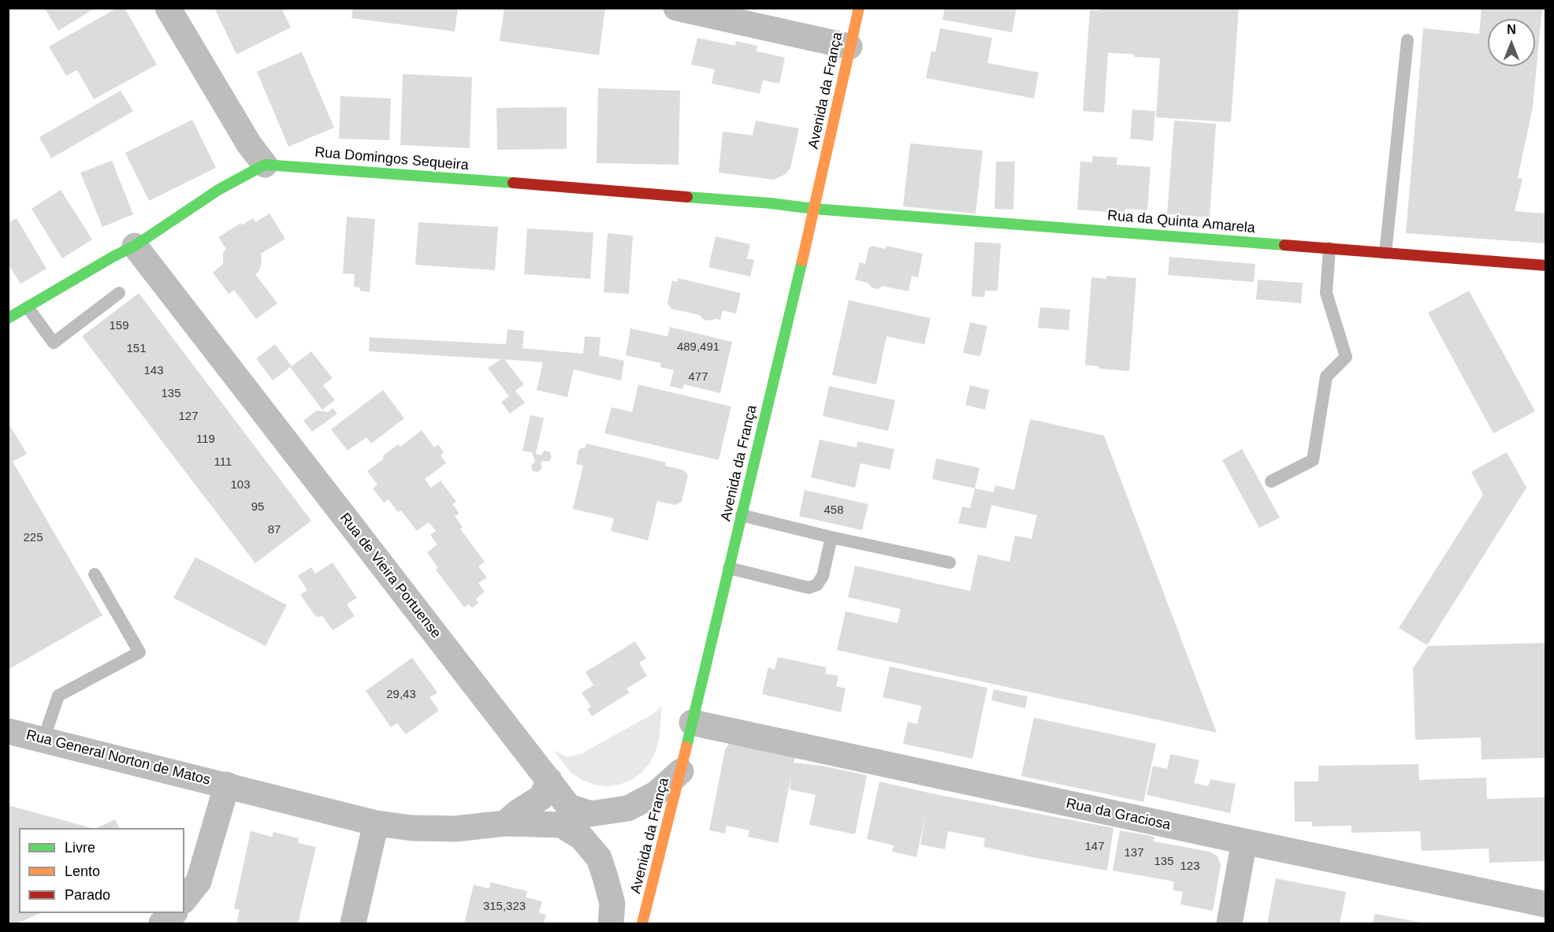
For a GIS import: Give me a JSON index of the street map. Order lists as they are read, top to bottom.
{
  "streets": {
    "main road": ["Avenida da França", "Rua Domingos Sequeira", "Rua da Quinta Amarela"],
    "street": ["Rua de Vieira Portuense", "Rua General Norton de Matos", "Rua da Graciosa"]
  },
  "crossings": [
    ["Avenida da França", "Rua Domingos Sequeira"],
    ["Avenida da França", "Rua da Quinta Amarela"],
    ["Avenida da França", "Rua de Vieira Portuense"],
    ["Avenida da França", "Rua da Graciosa"],
    ["Rua Domingos Sequeira", "Rua da Quinta Amarela"]
  ],
  "house_numbers": [
    "159",
    "489,491",
    "151",
    "143",
    "477",
    "135",
    "127",
    "119",
    "111",
    "103",
    "95",
    "458",
    "87",
    "225",
    "29,43",
    "147",
    "137",
    "135",
    "123",
    "315,323"
  ],
  "legend": ["Livre", "Lento", "Parado"],
  "north": "top"
}
